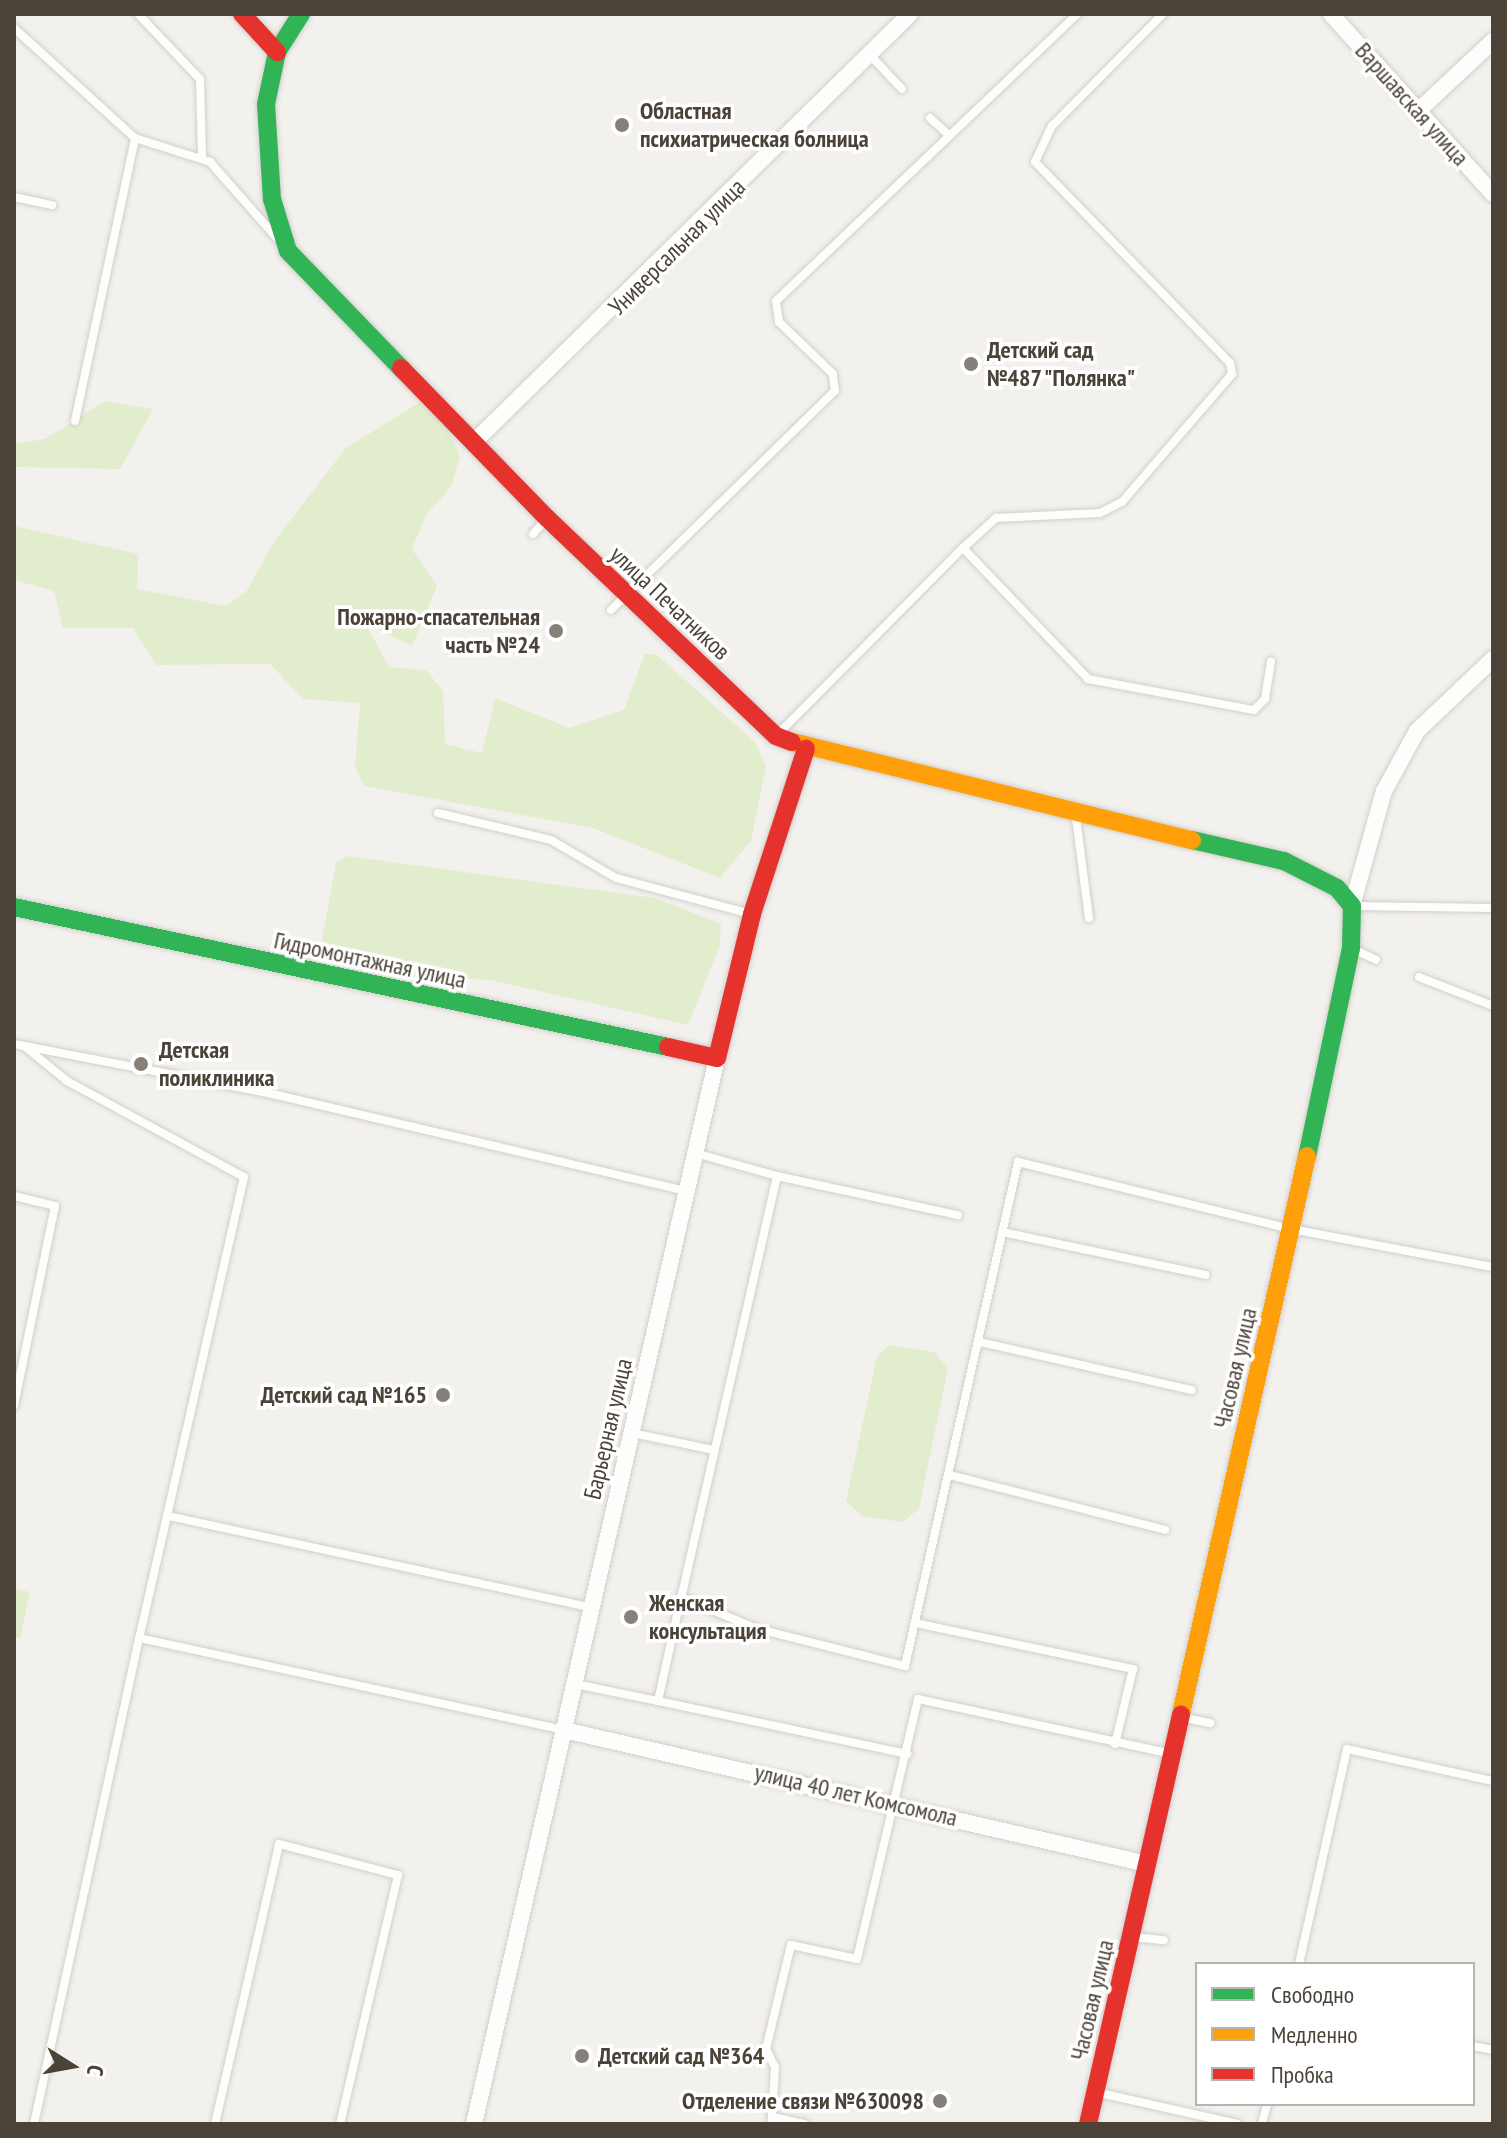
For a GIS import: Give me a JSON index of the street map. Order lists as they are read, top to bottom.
{
  "streets": {
    "main road": [
      "улица Печатников",
      "Гидромонтажная улица",
      "Часовая улица",
      "Барьерная улица"
    ],
    "street": ["Варшавская улица", "Универсальная улица", "улица 40 лет Комсомола"]
  },
  "crossings": [
    ["Универсальная улица", "улица Печатников"],
    ["улица Печатников", "Часовая улица"],
    ["улица Печатников", "Барьерная улица"],
    ["Гидромонтажная улица", "Барьерная улица"],
    ["Часовая улица", "улица 40 лет Комсомола"],
    ["Барьерная улица", "улица 40 лет Комсомола"]
  ],
  "places": [
    "Областная психиатрическая болница",
    "Детский сад №487 \"Полянка\"",
    "Пожарно-спасательная часть №24",
    "Детская поликлиника",
    "Детский сад №165",
    "Женская консультация",
    "Детский сад №364",
    "Отделение связи №630098"
  ],
  "legend": ["Свободно", "Медленно", "Пробка"],
  "north": "right"
}
